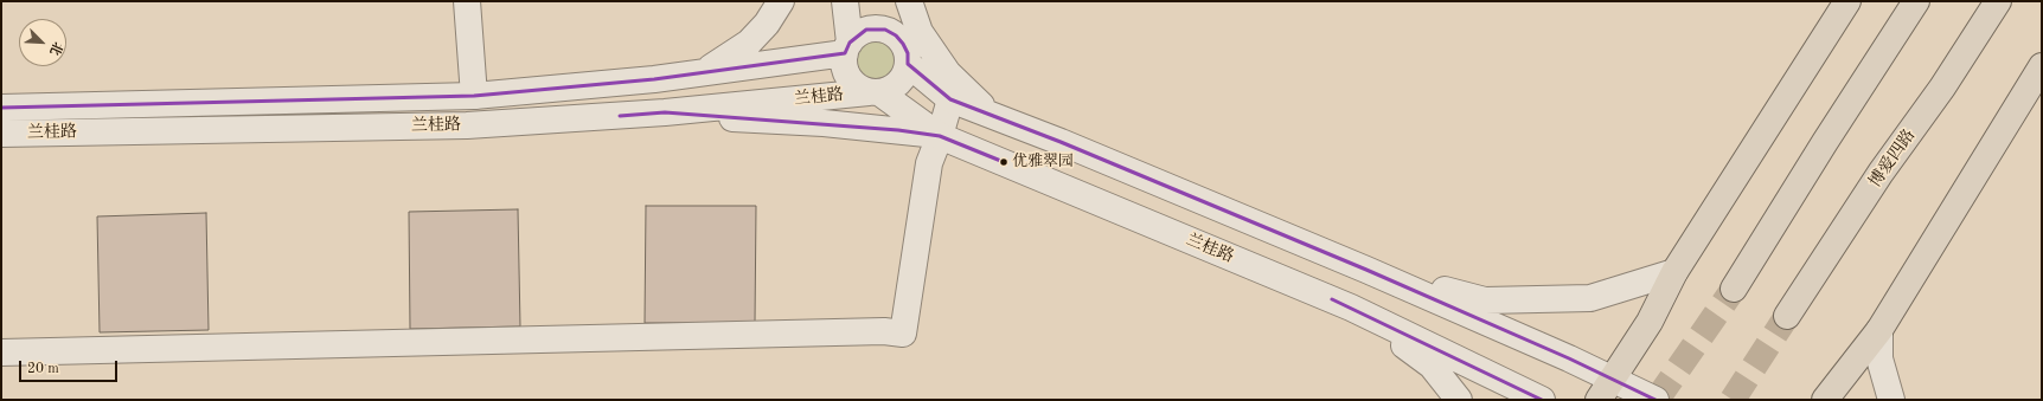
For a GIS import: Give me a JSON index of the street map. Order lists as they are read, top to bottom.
{
  "streets": {
    "highway": ["博爱四路"],
    "street": ["兰桂路"]
  },
  "places": ["优雅翠园"],
  "scale_bar": "20 m",
  "north": "bottom right"
}
